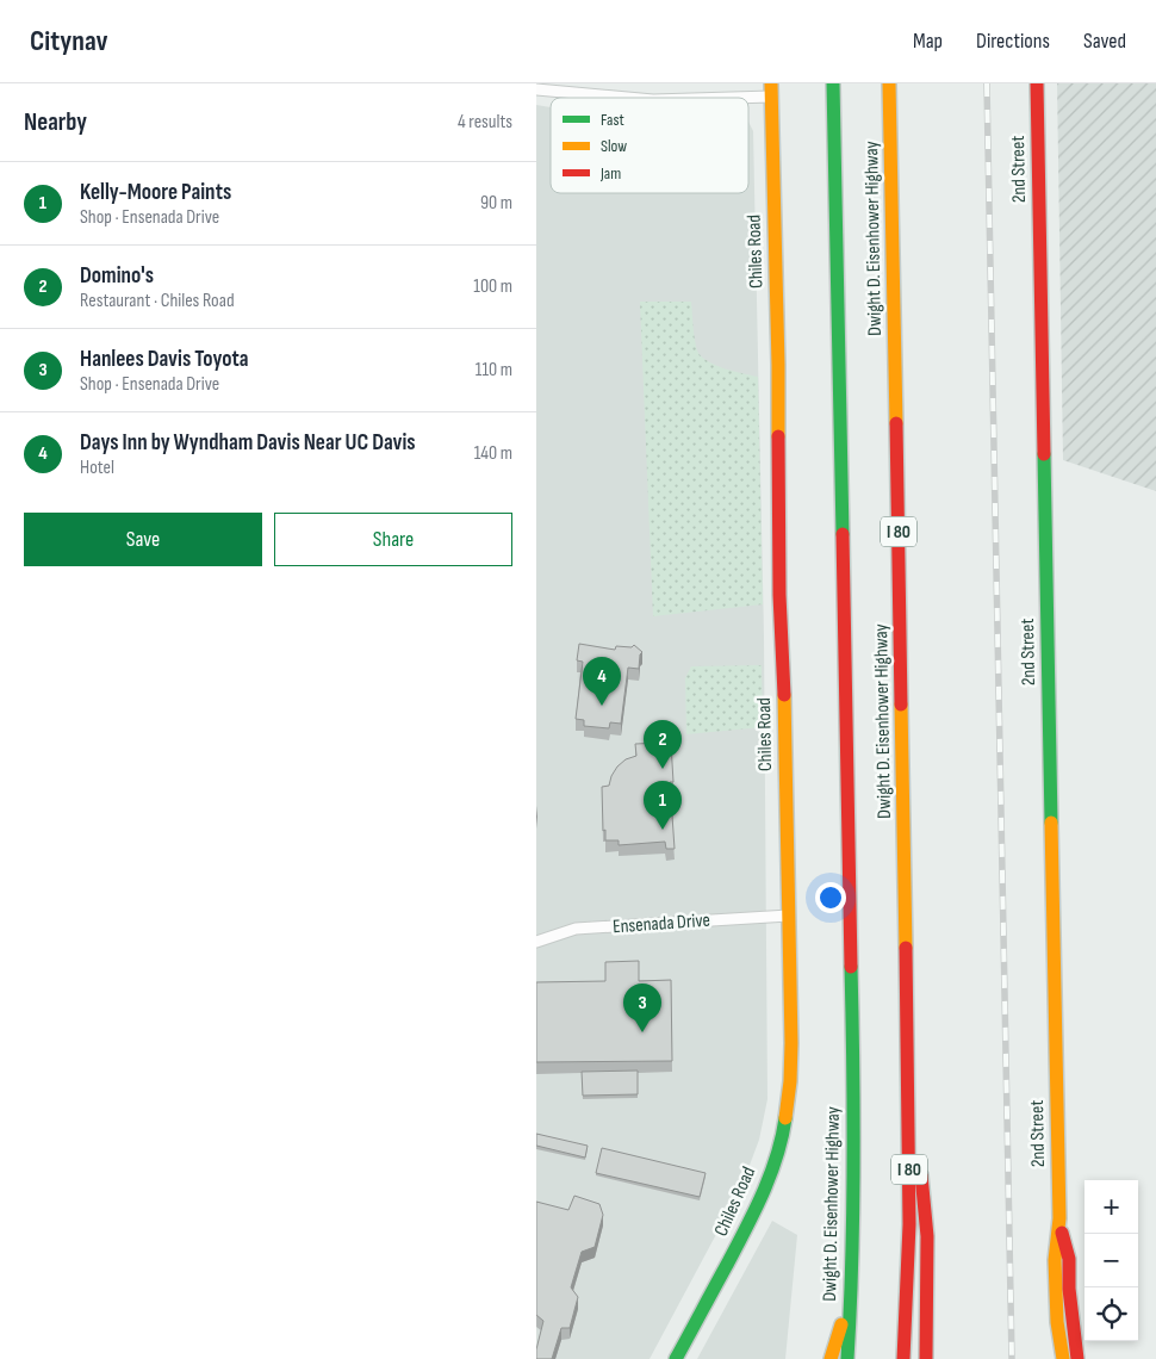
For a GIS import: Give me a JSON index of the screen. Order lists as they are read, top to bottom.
{
  "streets": {
    "main road": [
      "2nd Street",
      "Dwight D. Eisenhower Highway",
      "Chiles Road",
      "I 80"
    ],
    "street": ["Ensenada Drive"]
  },
  "crossings": [
    ["Chiles Road", "Ensenada Drive"]
  ],
  "legend": ["Fast", "Slow", "Jam"],
  "page": {
    "header": "Citynav",
    "nav": ["Map", "Directions", "Saved"],
    "heading": ["Nearby", "4 results"],
    "list": [
      {
        "mark": "1",
        "name": "Kelly-Moore Paints",
        "note": "Shop · Ensenada Drive",
        "value": "90 m"
      },
      {
        "mark": "2",
        "name": "Domino's",
        "note": "Restaurant · Chiles Road",
        "value": "100 m"
      },
      {
        "mark": "3",
        "name": "Hanlees Davis Toyota",
        "note": "Shop · Ensenada Drive",
        "value": "110 m"
      },
      {
        "mark": "4",
        "name": "Days Inn by Wyndham Davis Near UC Davis",
        "note": "Hotel",
        "value": "140 m"
      }
    ],
    "buttons": ["Save", "Share"],
    "pins": [
      "4",
      "2",
      "1",
      "3"
    ],
    "map_buttons": ["+", "−"]
  }
}
